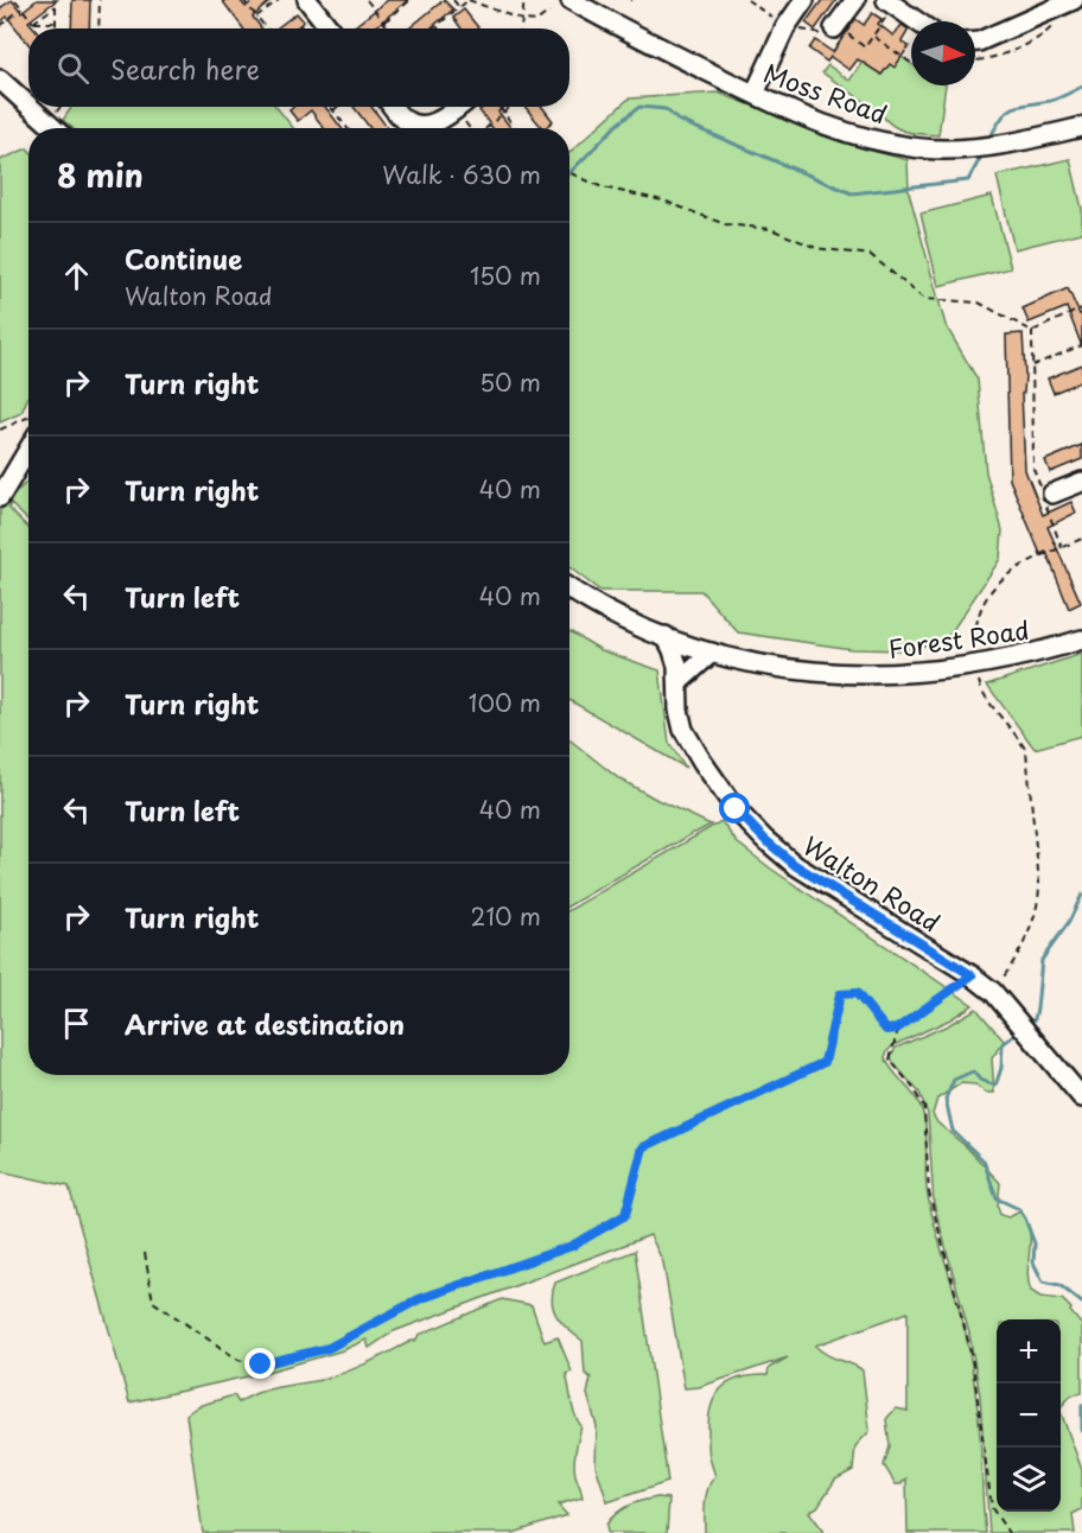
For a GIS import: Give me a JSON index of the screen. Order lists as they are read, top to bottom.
{
  "streets": {
    "street": ["Moss Road", "Forest Road", "Walton Road"]
  },
  "crossings": [
    ["Forest Road", "Walton Road"]
  ],
  "north": "right",
  "page": {
    "search": "Search here",
    "heading": ["8 min", "Walk · 630 m"],
    "list": [
      ["Continue", "Walton Road", "150 m"],
      ["Turn right", "50 m"],
      ["Turn right", "40 m"],
      ["Turn left", "40 m"],
      ["Turn right", "100 m"],
      ["Turn left", "40 m"],
      ["Turn right", "210 m"],
      "Arrive at destination"
    ],
    "map_buttons": ["+", "−"]
  }
}
